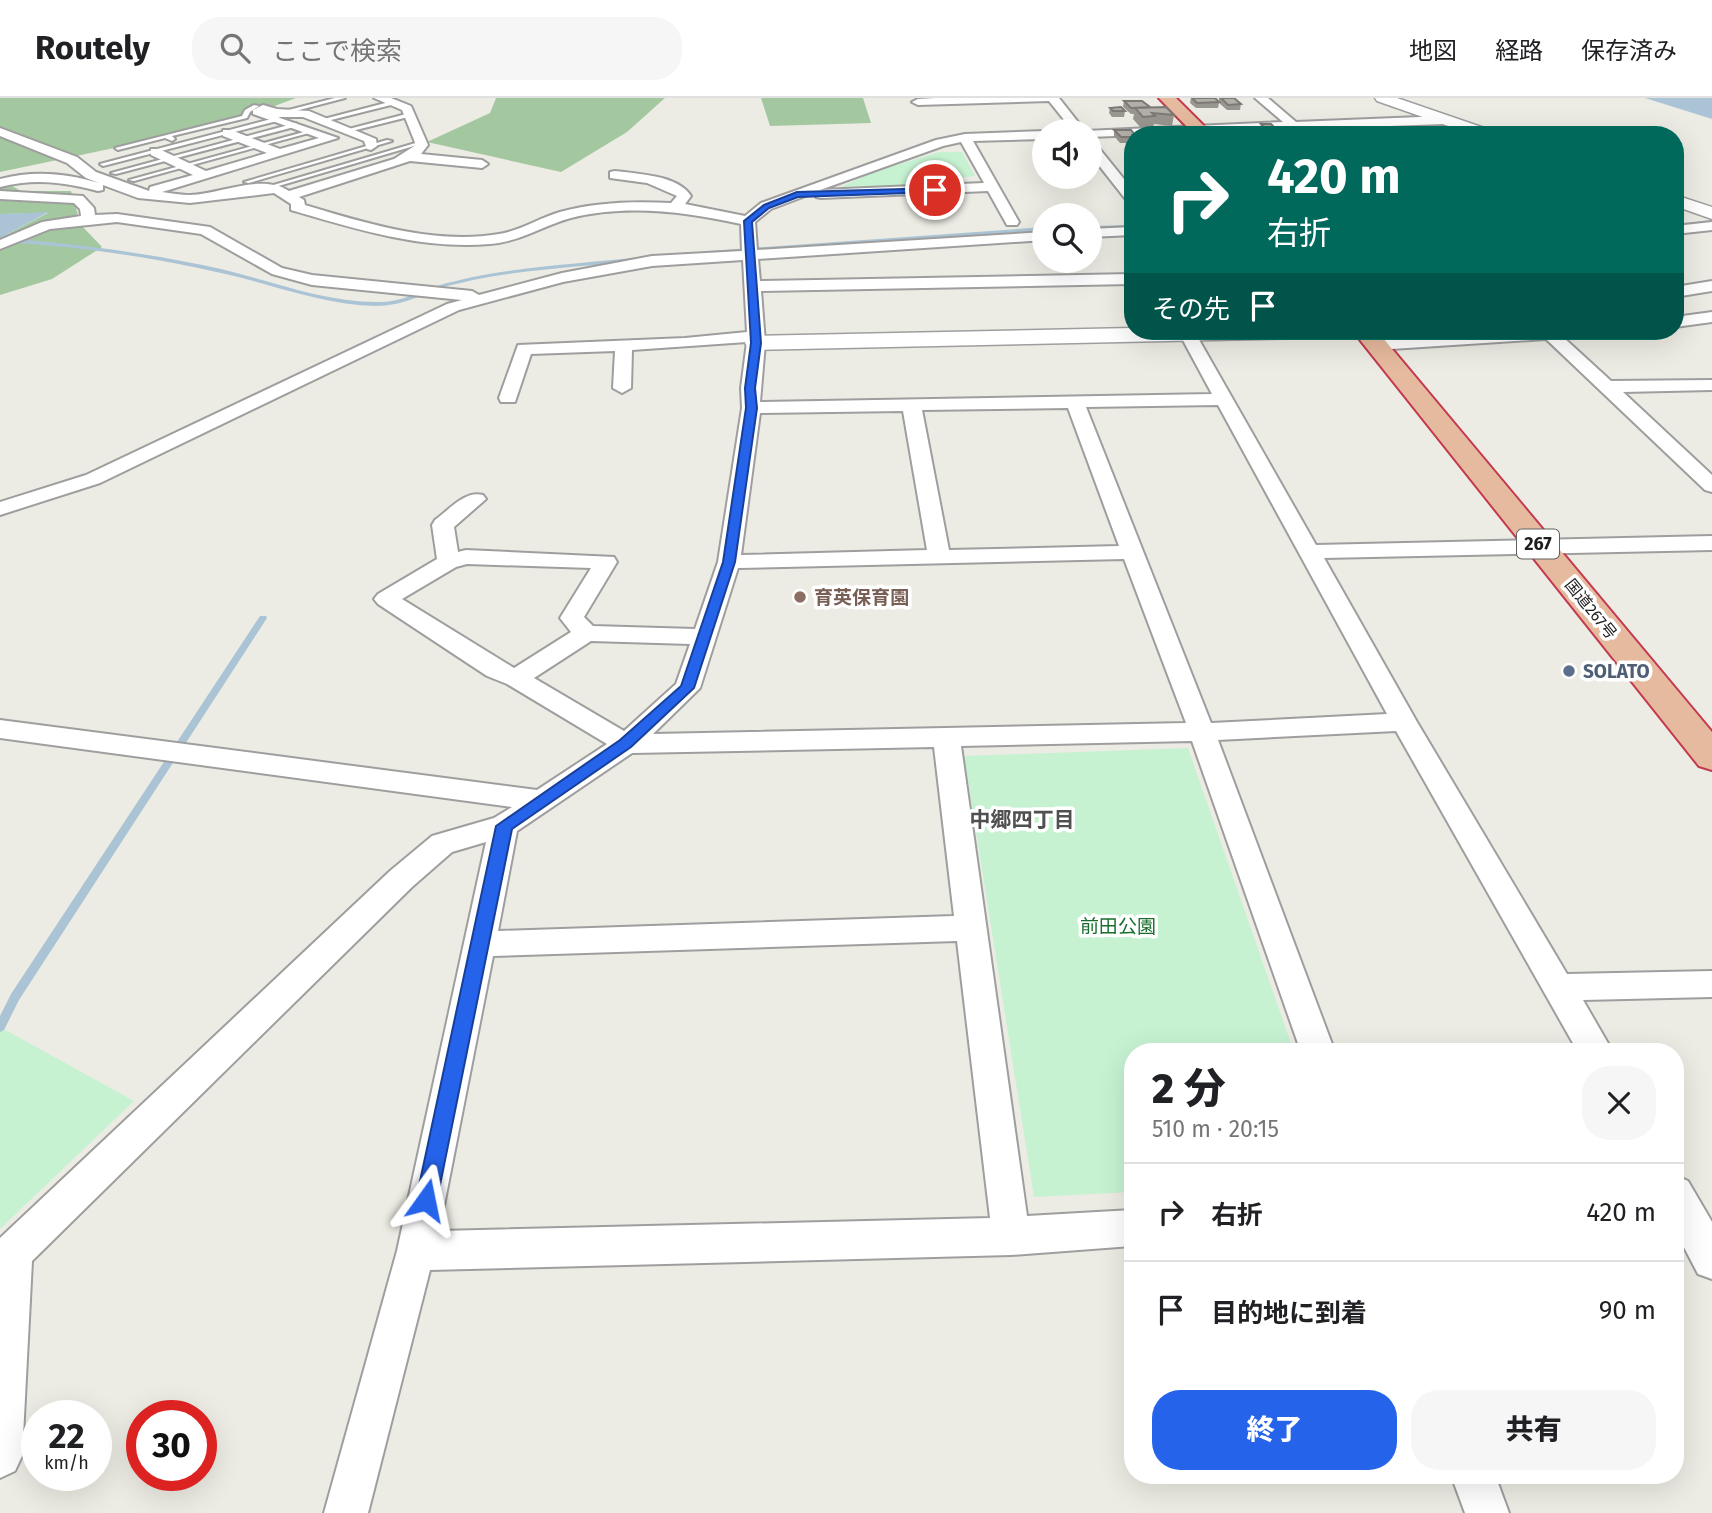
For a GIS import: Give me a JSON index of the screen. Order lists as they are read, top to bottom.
{
  "streets": {
    "highway": ["267", "国道267号"]
  },
  "districts": ["中郷四丁目"],
  "parks": ["前田公園"],
  "places": ["育英保育園", "SOLATO"],
  "page": {
    "header": "Routely",
    "search": "ここで検索",
    "nav": ["地図", "経路", "保存済み"],
    "turn": ["420 m", "右折"],
    "then": "その先",
    "heading": ["2 分", "510 m · 20:15"],
    "list": [
      {
        "name": "右折",
        "value": "420 m"
      },
      {
        "name": "目的地に到着",
        "value": "90 m"
      }
    ],
    "buttons": ["終了", "共有"],
    "speed": "22 km/h",
    "limit": "30"
  }
}
